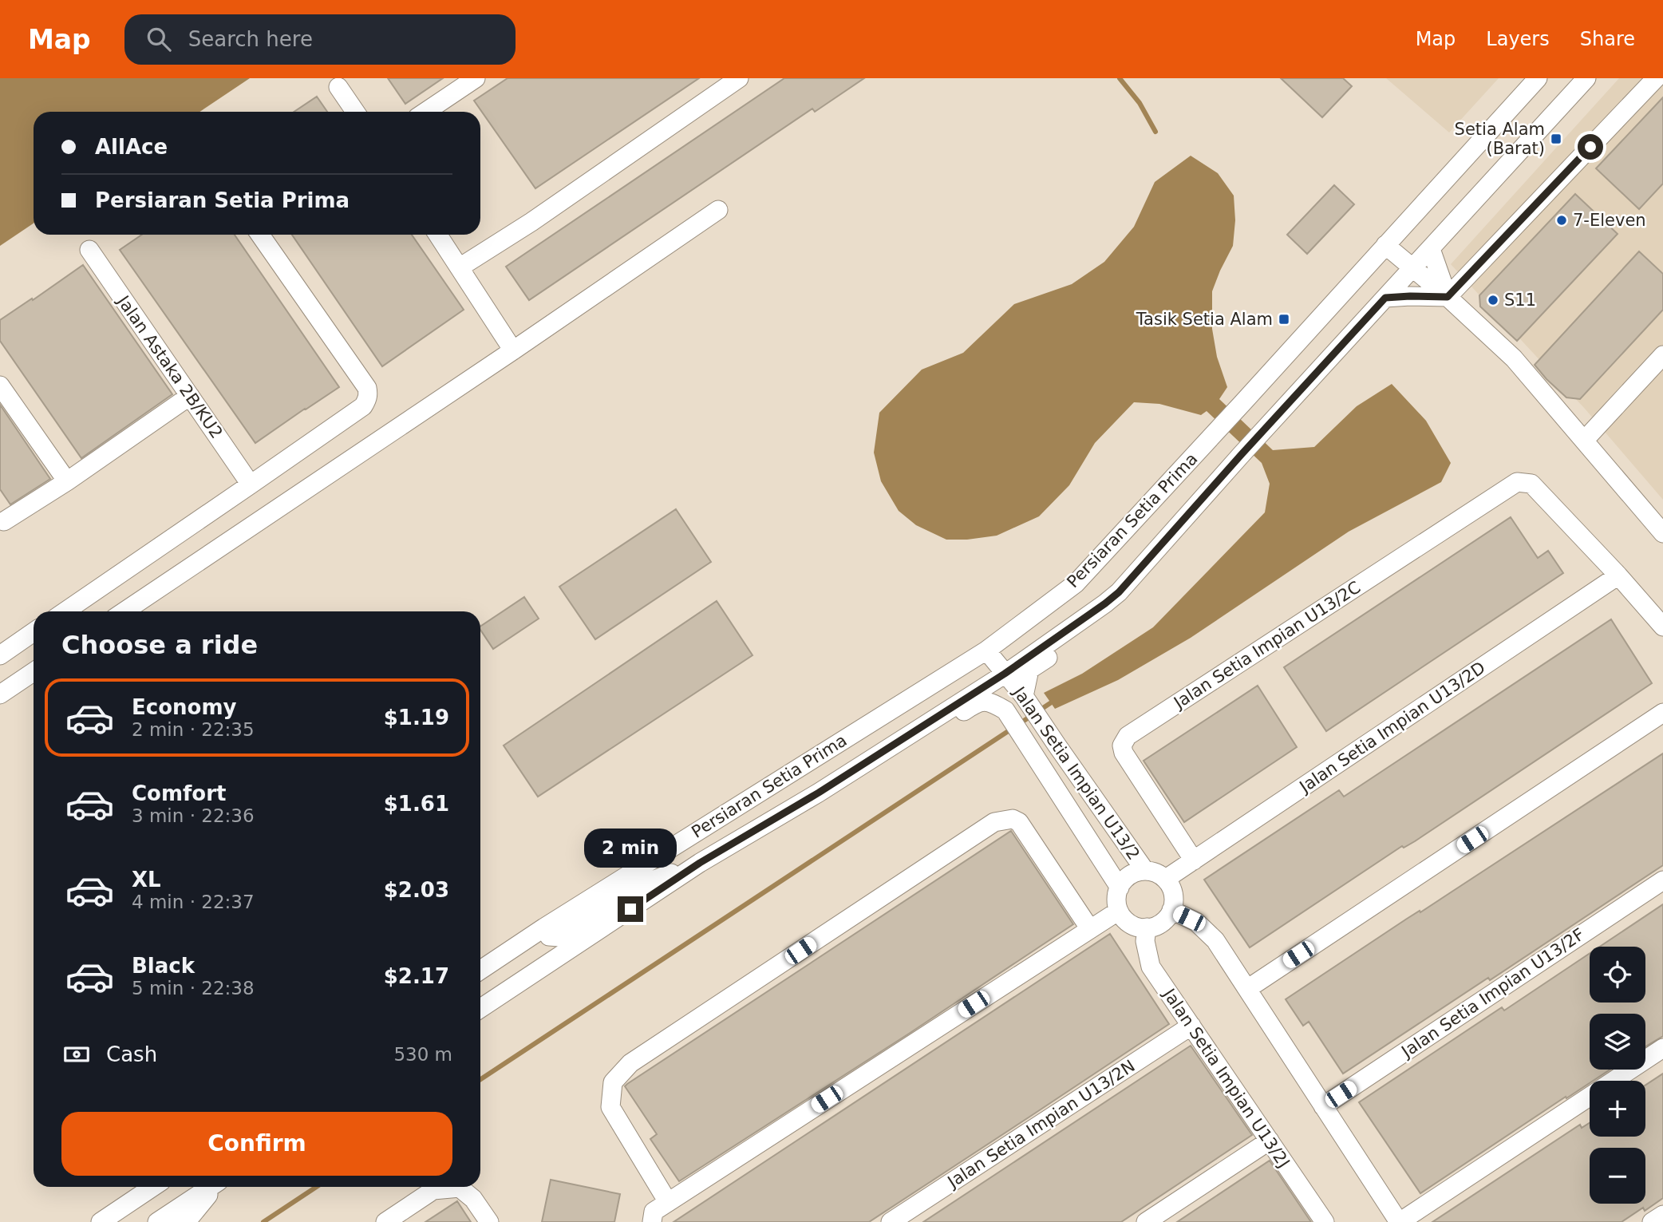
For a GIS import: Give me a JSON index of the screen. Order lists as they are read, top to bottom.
{
  "streets": {
    "street": [
      "Jalan Astaka 2B/KU2",
      "Persiaran Setia Prima",
      "Jalan Setia Impian U13/2C",
      "Jalan Setia Impian U13/2D",
      "Jalan Setia Impian U13/2",
      "Jalan Setia Impian U13/2F",
      "Jalan Setia Impian U13/2J",
      "Jalan Setia Impian U13/2N"
    ]
  },
  "crossings": [
    ["Persiaran Setia Prima", "Jalan Setia Impian U13/2"],
    ["Jalan Setia Impian U13/2C", "Jalan Setia Impian U13/2D"],
    ["Jalan Setia Impian U13/2D", "Jalan Setia Impian U13/2"],
    ["Jalan Setia Impian U13/2D", "Jalan Setia Impian U13/2J"],
    ["Jalan Setia Impian U13/2", "Jalan Setia Impian U13/2J"],
    ["Jalan Setia Impian U13/2J", "Jalan Setia Impian U13/2N"]
  ],
  "places": {
    "transit": ["Setia Alam (Barat)", "Tasik Setia Alam"],
    "other": ["7-Eleven", "S11"]
  },
  "page": {
    "header": "Map",
    "search": "Search here",
    "nav": ["Map", "Layers", "Share"],
    "banner": ["AllAce", "Persiaran Setia Prima"],
    "heading": "Choose a ride",
    "list": [
      {
        "name": "Economy",
        "note": "2 min · 22:35",
        "value": "$1.19"
      },
      {
        "name": "Comfort",
        "note": "3 min · 22:36",
        "value": "$1.61"
      },
      {
        "name": "XL",
        "note": "4 min · 22:37",
        "value": "$2.03"
      },
      {
        "name": "Black",
        "note": "5 min · 22:38",
        "value": "$2.17"
      }
    ],
    "bubble": "2 min",
    "map_buttons": ["+", "−"],
    "pay": ["Cash", "530 m"],
    "buttons": "Confirm"
  }
}
